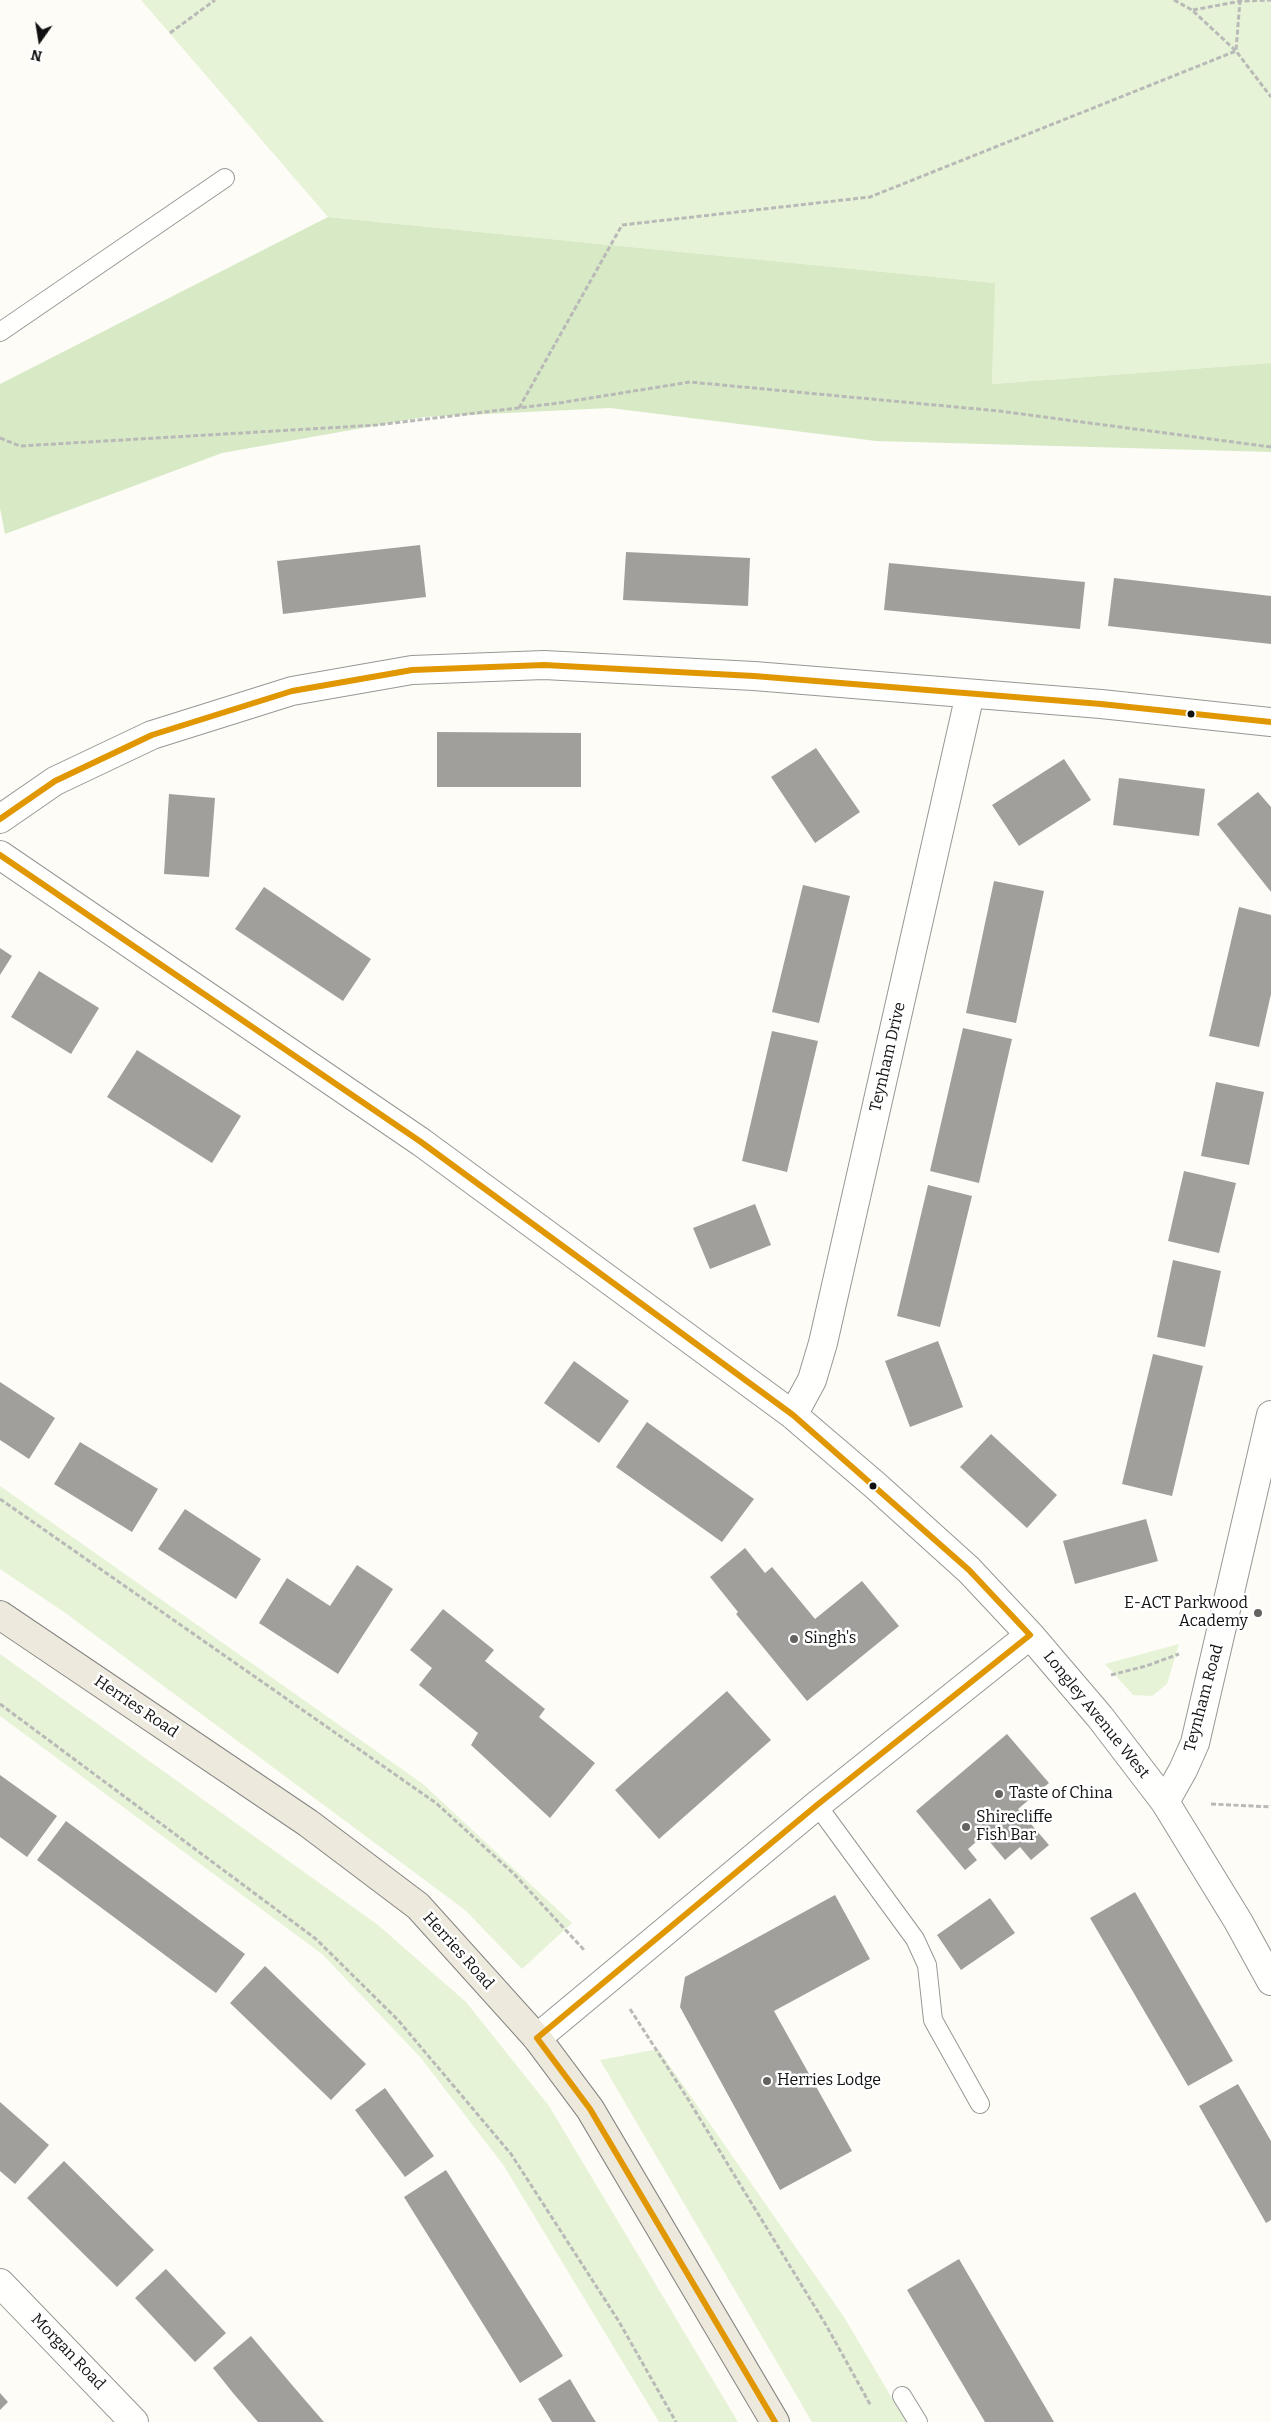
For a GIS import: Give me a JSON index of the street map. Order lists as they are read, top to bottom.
{
  "streets": {
    "main road": ["Herries Road"],
    "street": [
      "Teynham Drive",
      "Teynham Road",
      "Longley Avenue West",
      "Morgan Road"
    ]
  },
  "crossings": [
    ["Teynham Drive", "Longley Avenue West"],
    ["Teynham Road", "Longley Avenue West"]
  ],
  "places": [
    "E-ACT Parkwood Academy",
    "Singh's",
    "Taste of China",
    "Shirecliffe Fish Bar",
    "Herries Lodge"
  ],
  "north": "bottom"
}
